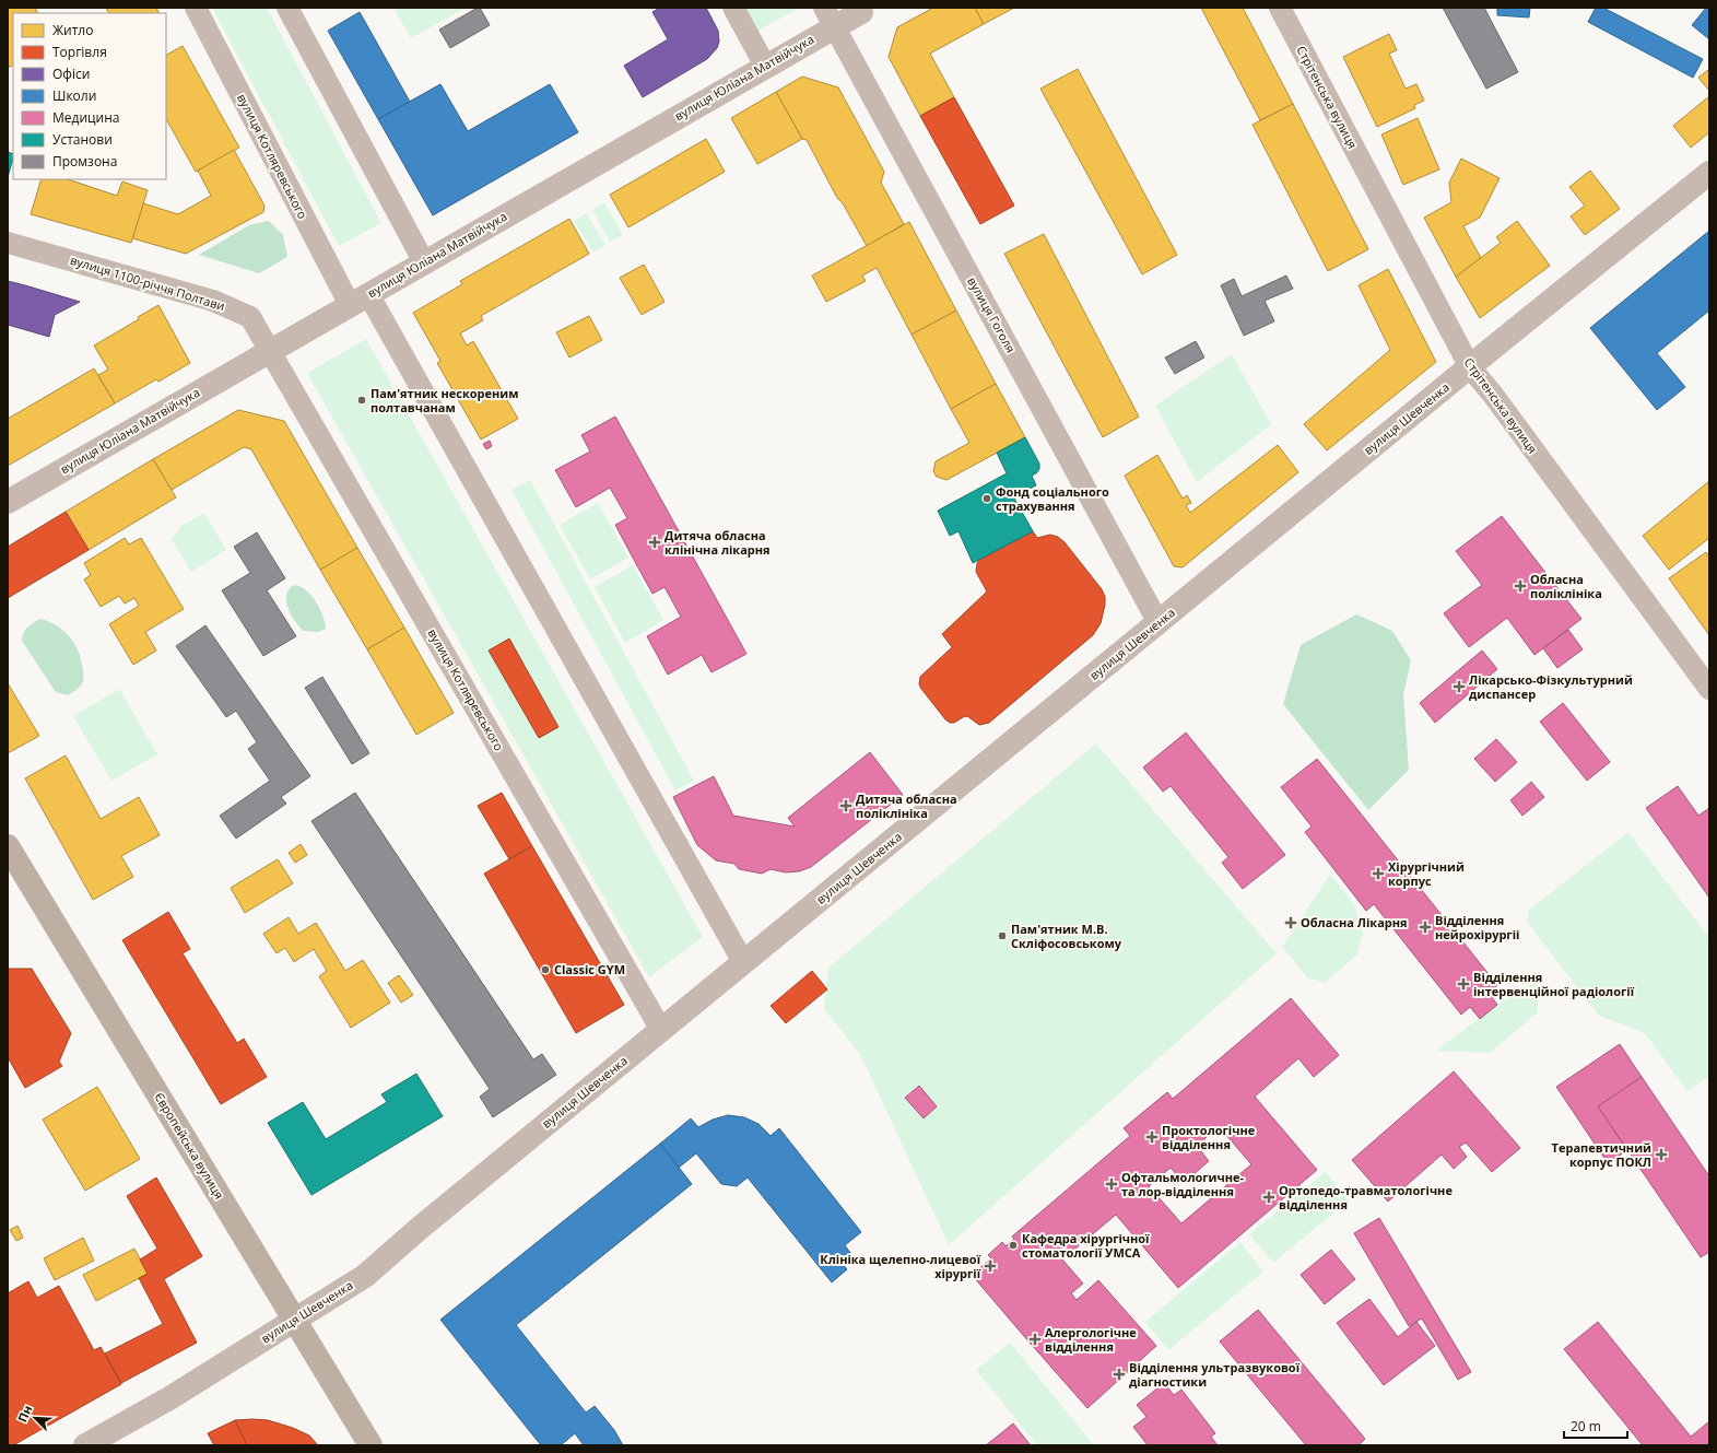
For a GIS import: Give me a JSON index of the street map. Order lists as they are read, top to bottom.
{
  "streets": {
    "main road": ["Європейська вулиця"],
    "street": [
      "вулиця Юліана Матвійчука",
      "Стрітенська вулиця",
      "вулиця Котляревського",
      "вулиця 1100-річчя Полтави",
      "вулиця Гоголя",
      "вулиця Шевченка"
    ]
  },
  "crossings": [
    ["вулиця Юліана Матвійчука", "вулиця Котляревського"],
    ["вулиця Юліана Матвійчука", "вулиця 1100-річчя Полтави"],
    ["вулиця Юліана Матвійчука", "вулиця Гоголя"],
    ["Стрітенська вулиця", "вулиця Шевченка"],
    ["вулиця Котляревського", "вулиця 1100-річчя Полтави"],
    ["вулиця Котляревського", "вулиця Шевченка"],
    ["вулиця Гоголя", "вулиця Шевченка"],
    ["вулиця Шевченка", "Європейська вулиця"]
  ],
  "places": {
    "other": [
      "Пам'ятник нескореним полтавчанам",
      "Фонд соціального страхування",
      "Пам'ятник М.В. Скліфосовському",
      "Classic GYM",
      "Кафедра хірургічної стоматології УМСА"
    ],
    "health": [
      "Дитяча обласна клінічна лікарня",
      "Обласна поліклініка",
      "Лікарсько-Фізкультурний диспансер",
      "Дитяча обласна поліклініка",
      "Хірургічний корпус",
      "Обласна Лікарня",
      "Відділення нейрохірургіі",
      "Відділення інтервенційної радіології",
      "Проктологічне відділення",
      "Терапевтичний корпус ПОКЛ",
      "Офтальмологичне- та лор-відділення",
      "Ортопедо-травматологічне відділення",
      "Клініка щелепно-лицевої хірургії",
      "Алергологічне відділення",
      "Відділення ультразвукової діагностики"
    ]
  },
  "legend": [
    "Житло",
    "Торгівля",
    "Офіси",
    "Школи",
    "Медицина",
    "Установи",
    "Промзона"
  ],
  "scale_bar": "20 m",
  "north": "top left"
}
